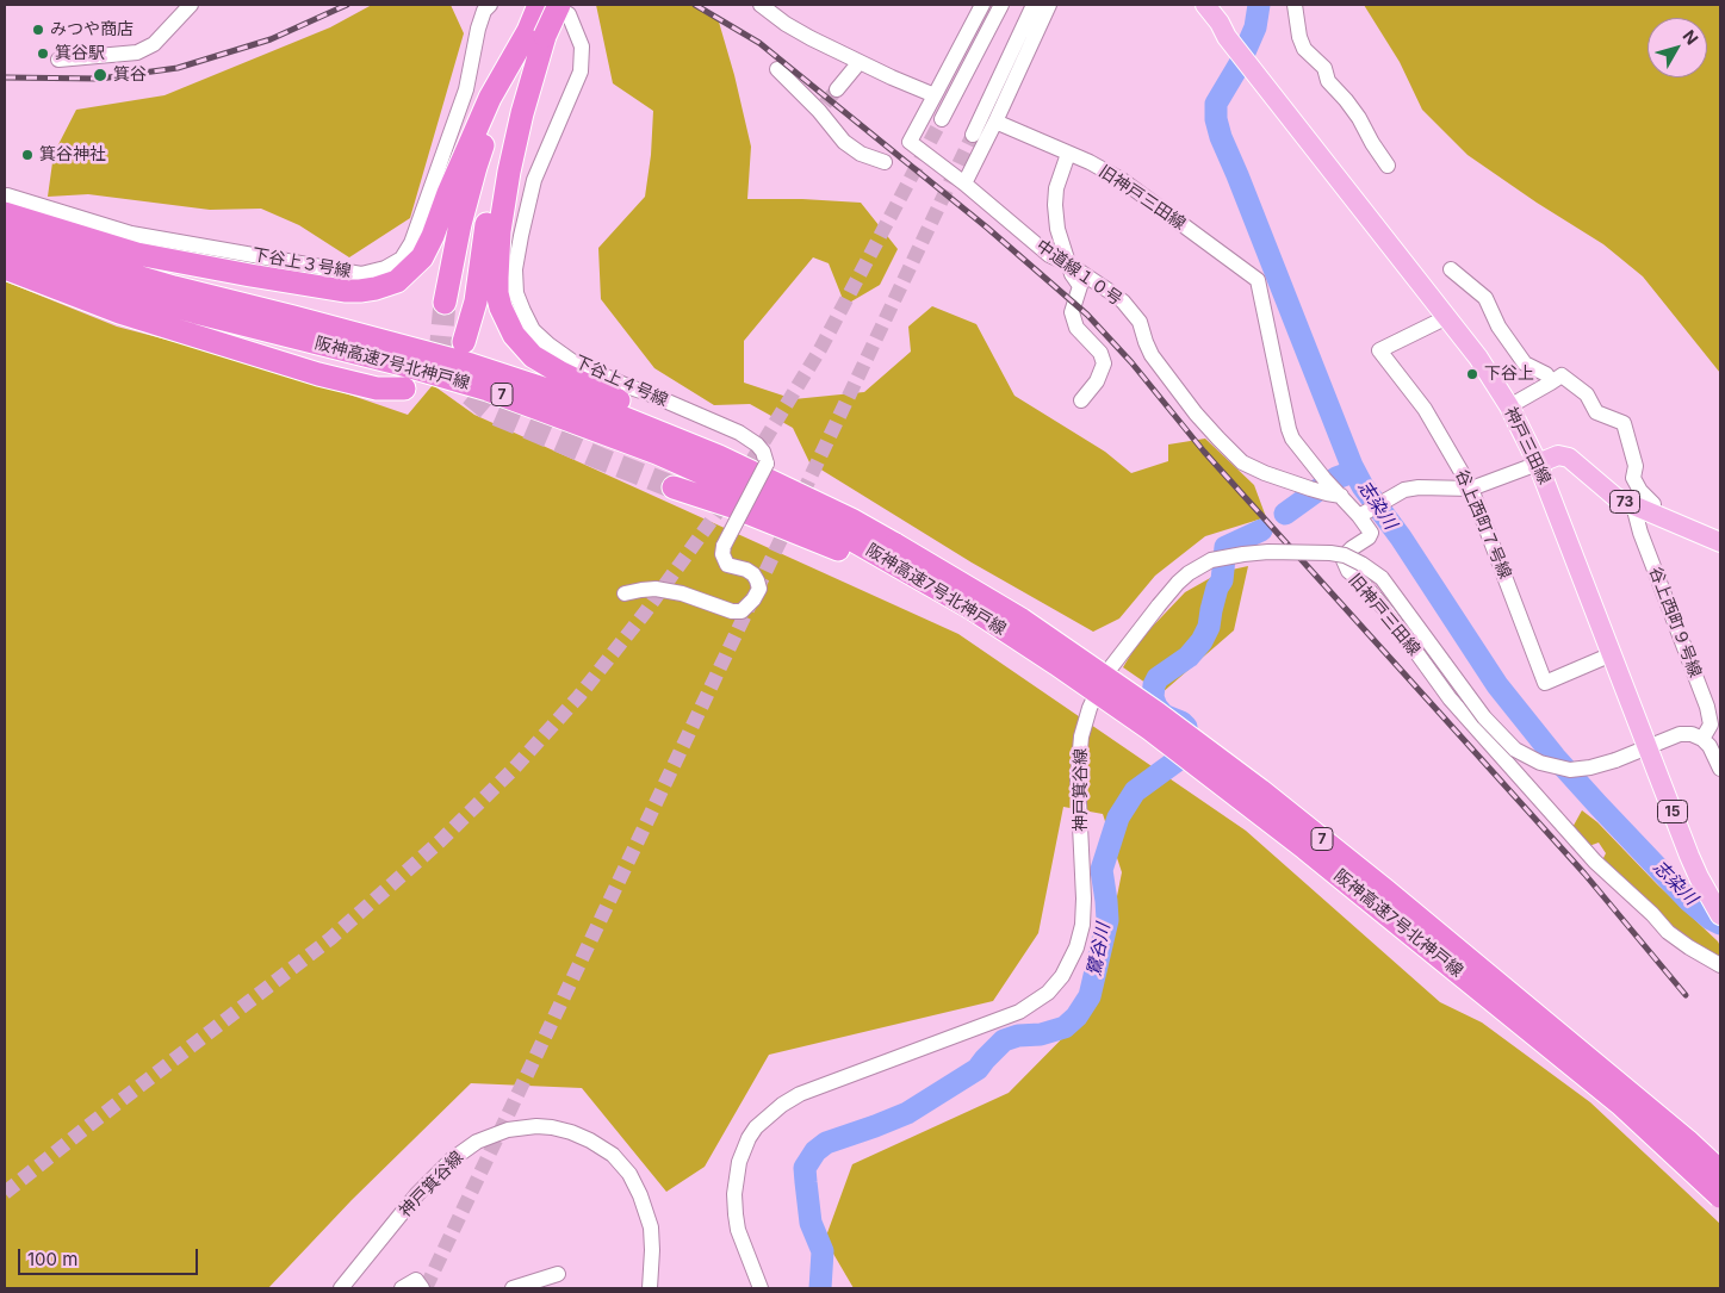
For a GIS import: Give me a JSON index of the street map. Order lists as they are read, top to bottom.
{
  "streets": {
    "highway": ["阪神高速7号北神戸線", "7"],
    "main road": ["神戸三田線", "73", "15"],
    "street": [
      "旧神戸三田線",
      "下谷上３号線",
      "中道線１０号",
      "下谷上４号線",
      "谷上西町７号線",
      "谷上西町９号線",
      "神戸箕谷線"
    ]
  },
  "crossings": [
    ["旧神戸三田線", "中道線１０号"],
    ["阪神高速7号北神戸線", "7"],
    ["神戸三田線", "73"],
    ["神戸三田線", "谷上西町７号線"],
    ["神戸三田線", "神戸箕谷線"],
    ["73", "谷上西町９号線"]
  ],
  "water": ["志染川", "鷺谷川"],
  "places": [
    "みつや商店",
    "箕谷駅",
    "箕谷",
    "箕谷神社",
    "下谷上"
  ],
  "scale_bar": "100 m",
  "north": "top right"
}
